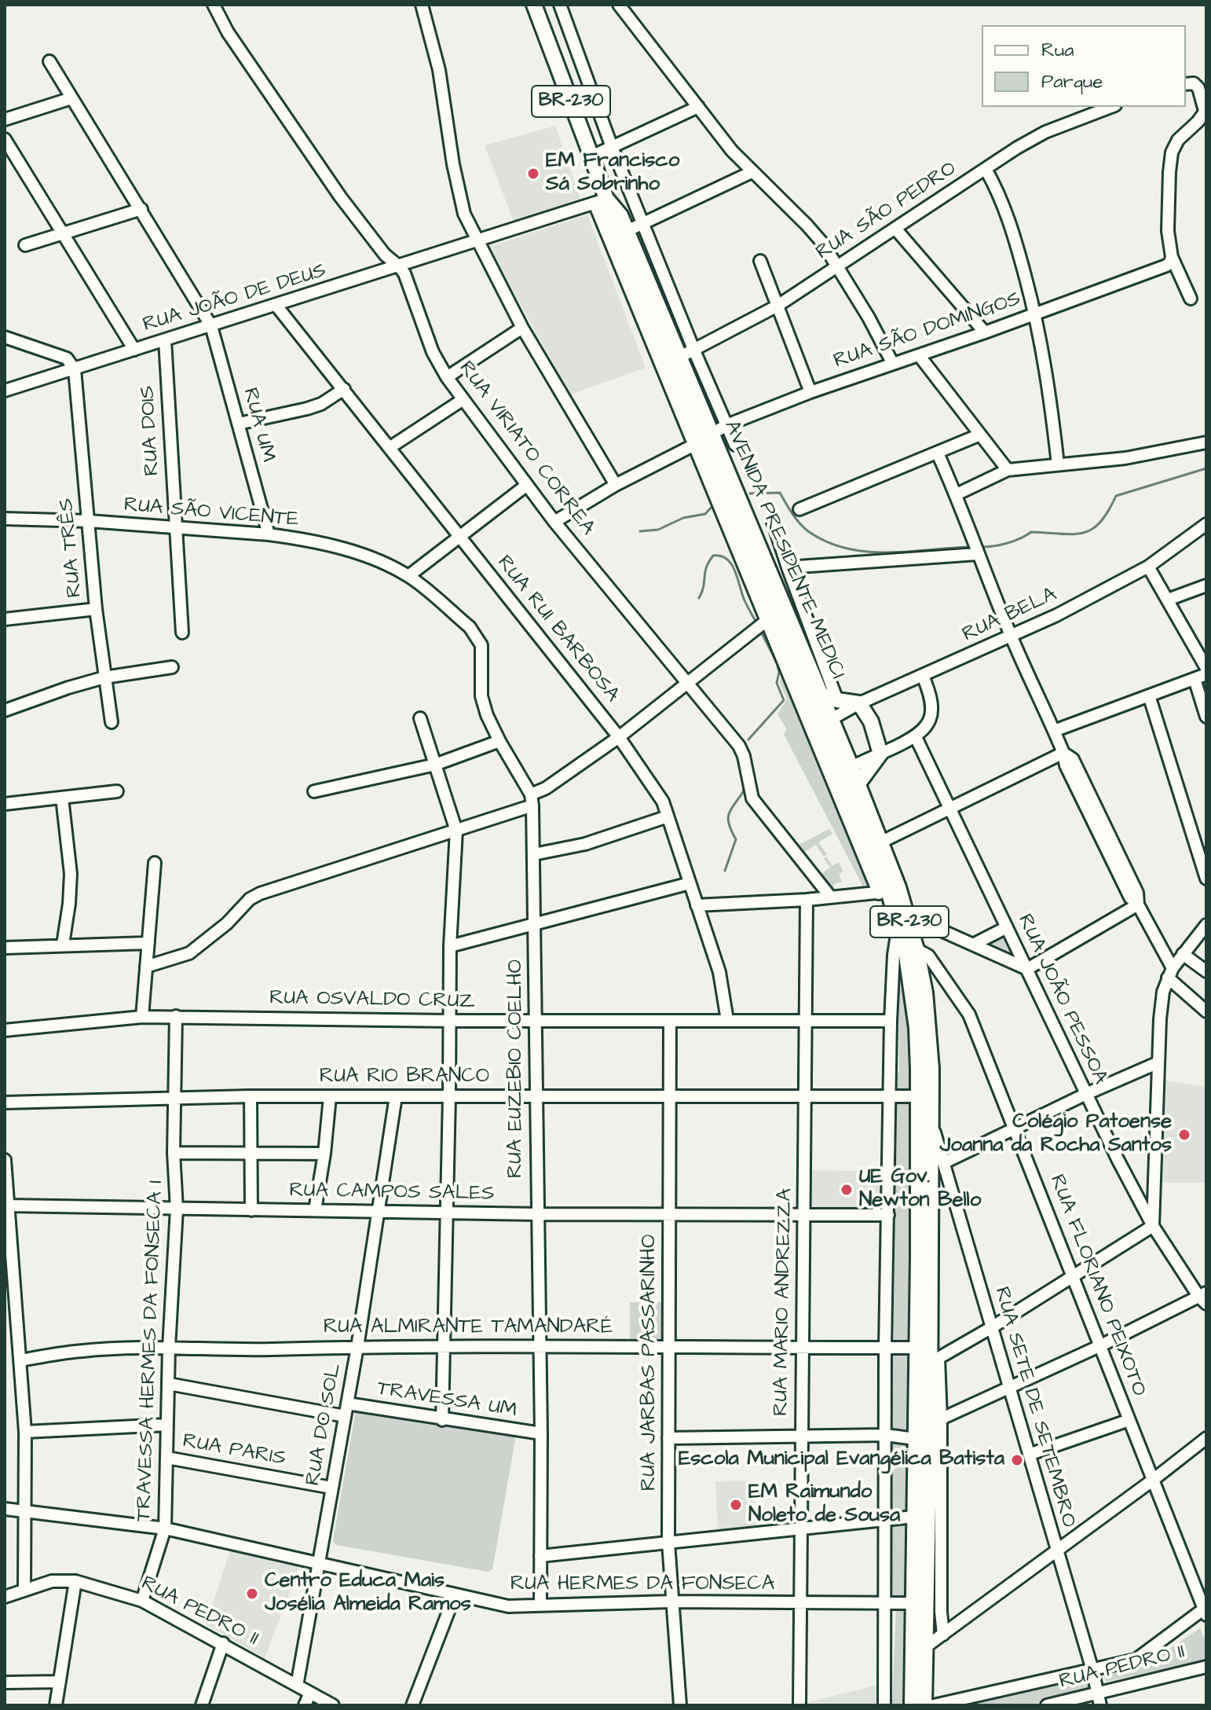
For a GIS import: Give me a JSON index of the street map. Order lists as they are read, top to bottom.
{
  "streets": {
    "main road": ["BR-230", "AVENIDA PRESIDENTE MEDICI"],
    "street": [
      "RUA SÃO PEDRO",
      "RUA JOÃO DE DEUS",
      "RUA SÃO DOMINGOS",
      "RUA UM",
      "RUA DOIS",
      "RUA VIRIATO CORREA",
      "RUA SÃO VICENTE",
      "RUA TRÊS",
      "RUA BELA",
      "RUA RUI BARBOSA",
      "RUA JOÃO PESSOA",
      "RUA OSVALDO CRUZ",
      "RUA EUZEBIO COELHO",
      "RUA RIO BRANCO",
      "RUA CAMPOS SALES",
      "RUA FLORIANO PEIXOTO",
      "RUA MARIO ANDREZZA",
      "RUA ALMIRANTE TAMANDARÉ",
      "TRAVESSA HERMES DA FONSECA I",
      "RUA JARBAS PASSARINHO",
      "TRAVESSA UM",
      "RUA SETE DE SETEMBRO",
      "RUA DO SOL",
      "RUA PARIS",
      "RUA HERMES DA FONSECA",
      "RUA PEDRO II"
    ]
  },
  "crossings": [
    ["BR-230", "RUA JOÃO DE DEUS"],
    ["BR-230", "AVENIDA PRESIDENTE MEDICI"],
    ["RUA SÃO PEDRO", "AVENIDA PRESIDENTE MEDICI"],
    ["RUA JOÃO DE DEUS", "RUA UM"],
    ["RUA JOÃO DE DEUS", "RUA DOIS"],
    ["RUA JOÃO DE DEUS", "RUA VIRIATO CORREA"],
    ["RUA JOÃO DE DEUS", "RUA TRÊS"],
    ["RUA JOÃO DE DEUS", "AVENIDA PRESIDENTE MEDICI"],
    ["RUA JOÃO DE DEUS", "RUA RUI BARBOSA"],
    ["RUA SÃO DOMINGOS", "RUA VIRIATO CORREA"],
    ["RUA SÃO DOMINGOS", "AVENIDA PRESIDENTE MEDICI"],
    ["RUA UM", "RUA SÃO VICENTE"],
    ["RUA DOIS", "RUA SÃO VICENTE"],
    ["RUA SÃO VICENTE", "RUA TRÊS"],
    ["RUA SÃO VICENTE", "RUA EUZEBIO COELHO"],
    ["AVENIDA PRESIDENTE MEDICI", "RUA BELA"],
    ["AVENIDA PRESIDENTE MEDICI", "RUA OSVALDO CRUZ"],
    ["AVENIDA PRESIDENTE MEDICI", "RUA RIO BRANCO"],
    ["AVENIDA PRESIDENTE MEDICI", "RUA CAMPOS SALES"],
    ["AVENIDA PRESIDENTE MEDICI", "RUA FLORIANO PEIXOTO"],
    ["AVENIDA PRESIDENTE MEDICI", "RUA ALMIRANTE TAMANDARÉ"],
    ["AVENIDA PRESIDENTE MEDICI", "RUA SETE DE SETEMBRO"],
    ["AVENIDA PRESIDENTE MEDICI", "RUA HERMES DA FONSECA"],
    ["RUA RUI BARBOSA", "RUA OSVALDO CRUZ"],
    ["RUA OSVALDO CRUZ", "RUA EUZEBIO COELHO"],
    ["RUA OSVALDO CRUZ", "RUA MARIO ANDREZZA"],
    ["RUA OSVALDO CRUZ", "TRAVESSA HERMES DA FONSECA I"],
    ["RUA OSVALDO CRUZ", "RUA JARBAS PASSARINHO"],
    ["RUA EUZEBIO COELHO", "RUA RIO BRANCO"],
    ["RUA EUZEBIO COELHO", "RUA CAMPOS SALES"],
    ["RUA EUZEBIO COELHO", "RUA ALMIRANTE TAMANDARÉ"],
    ["RUA EUZEBIO COELHO", "TRAVESSA UM"],
    ["RUA EUZEBIO COELHO", "RUA HERMES DA FONSECA"],
    ["RUA RIO BRANCO", "RUA MARIO ANDREZZA"],
    ["RUA RIO BRANCO", "TRAVESSA HERMES DA FONSECA I"],
    ["RUA RIO BRANCO", "RUA JARBAS PASSARINHO"],
    ["RUA RIO BRANCO", "RUA DO SOL"],
    ["RUA CAMPOS SALES", "RUA MARIO ANDREZZA"],
    ["RUA CAMPOS SALES", "TRAVESSA HERMES DA FONSECA I"],
    ["RUA CAMPOS SALES", "RUA JARBAS PASSARINHO"],
    ["RUA CAMPOS SALES", "RUA DO SOL"],
    ["RUA MARIO ANDREZZA", "RUA ALMIRANTE TAMANDARÉ"],
    ["RUA MARIO ANDREZZA", "RUA HERMES DA FONSECA"],
    ["RUA ALMIRANTE TAMANDARÉ", "TRAVESSA HERMES DA FONSECA I"],
    ["RUA ALMIRANTE TAMANDARÉ", "RUA JARBAS PASSARINHO"],
    ["RUA ALMIRANTE TAMANDARÉ", "RUA DO SOL"],
    ["TRAVESSA HERMES DA FONSECA I", "RUA PARIS"],
    ["TRAVESSA HERMES DA FONSECA I", "RUA HERMES DA FONSECA"],
    ["TRAVESSA HERMES DA FONSECA I", "RUA PEDRO II"],
    ["RUA JARBAS PASSARINHO", "RUA HERMES DA FONSECA"],
    ["TRAVESSA UM", "RUA DO SOL"],
    ["RUA SETE DE SETEMBRO", "RUA PEDRO II"],
    ["RUA DO SOL", "RUA PARIS"],
    ["RUA DO SOL", "RUA HERMES DA FONSECA"],
    ["RUA DO SOL", "RUA PEDRO II"]
  ],
  "places": [
    "EM Francisco Sá Sobrinho",
    "Colégio Patoense Joanna da Rocha Santos",
    "UE Gov. Newton Bello",
    "Escola Municipal Evangélica Batista",
    "EM Raimundo Noleto de Sousa",
    "Centro Educa Mais Josélia Almeida Ramos"
  ],
  "legend": ["Rua", "Parque"]
}
